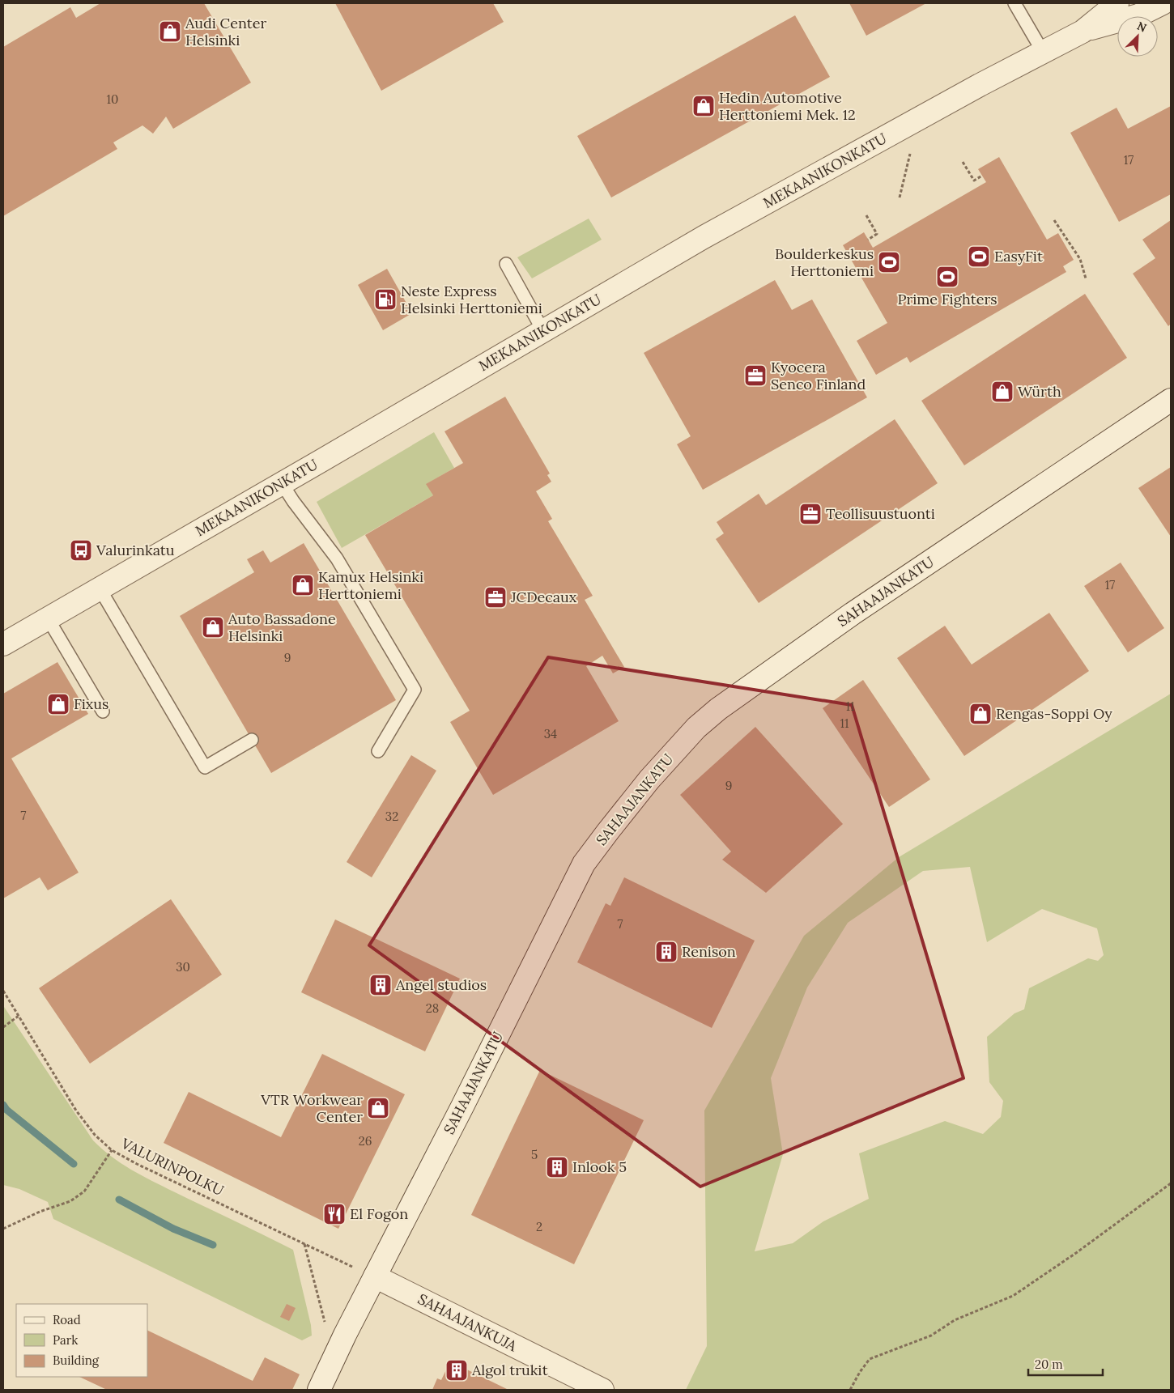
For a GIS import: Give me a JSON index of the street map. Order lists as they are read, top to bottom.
{
  "streets": {
    "street": ["MEKAANIKONKATU", "SAHAAJANKATU", "SAHAAJANKUJA"],
    "path": ["VALURINPOLKU"]
  },
  "crossings": [
    ["SAHAAJANKATU", "SAHAAJANKUJA"]
  ],
  "places": {
    "shop": [
      "Audi Center Helsinki",
      "Hedin Automotive Herttoniemi Mek. 12",
      "Würth",
      "Kamux Helsinki Herttoniemi",
      "Auto Bassadone Helsinki",
      "Fixus",
      "Rengas-Soppi Oy",
      "VTR Workwear Center"
    ],
    "sports": ["EasyFit", "Boulderkeskus Herttoniemi", "Prime Fighters"],
    "fuel station": ["Neste Express Helsinki Herttoniemi"],
    "office": ["Kyocera Senco Finland", "Teollisuustuonti", "JCDecaux"],
    "bus stop": ["Valurinkatu"],
    "building": [
      "Renison",
      "Angel studios",
      "Inlook 5",
      "Algol trukit"
    ],
    "restaurant": ["El Fogon"]
  },
  "house_numbers": [
    "10",
    "17",
    "17",
    "9",
    "11",
    "11",
    "34",
    "9",
    "7",
    "32",
    "7",
    "30",
    "28",
    "26",
    "5",
    "2"
  ],
  "legend": ["Road", "Park", "Building"],
  "scale_bar": "20 m",
  "north": "top right"
}
